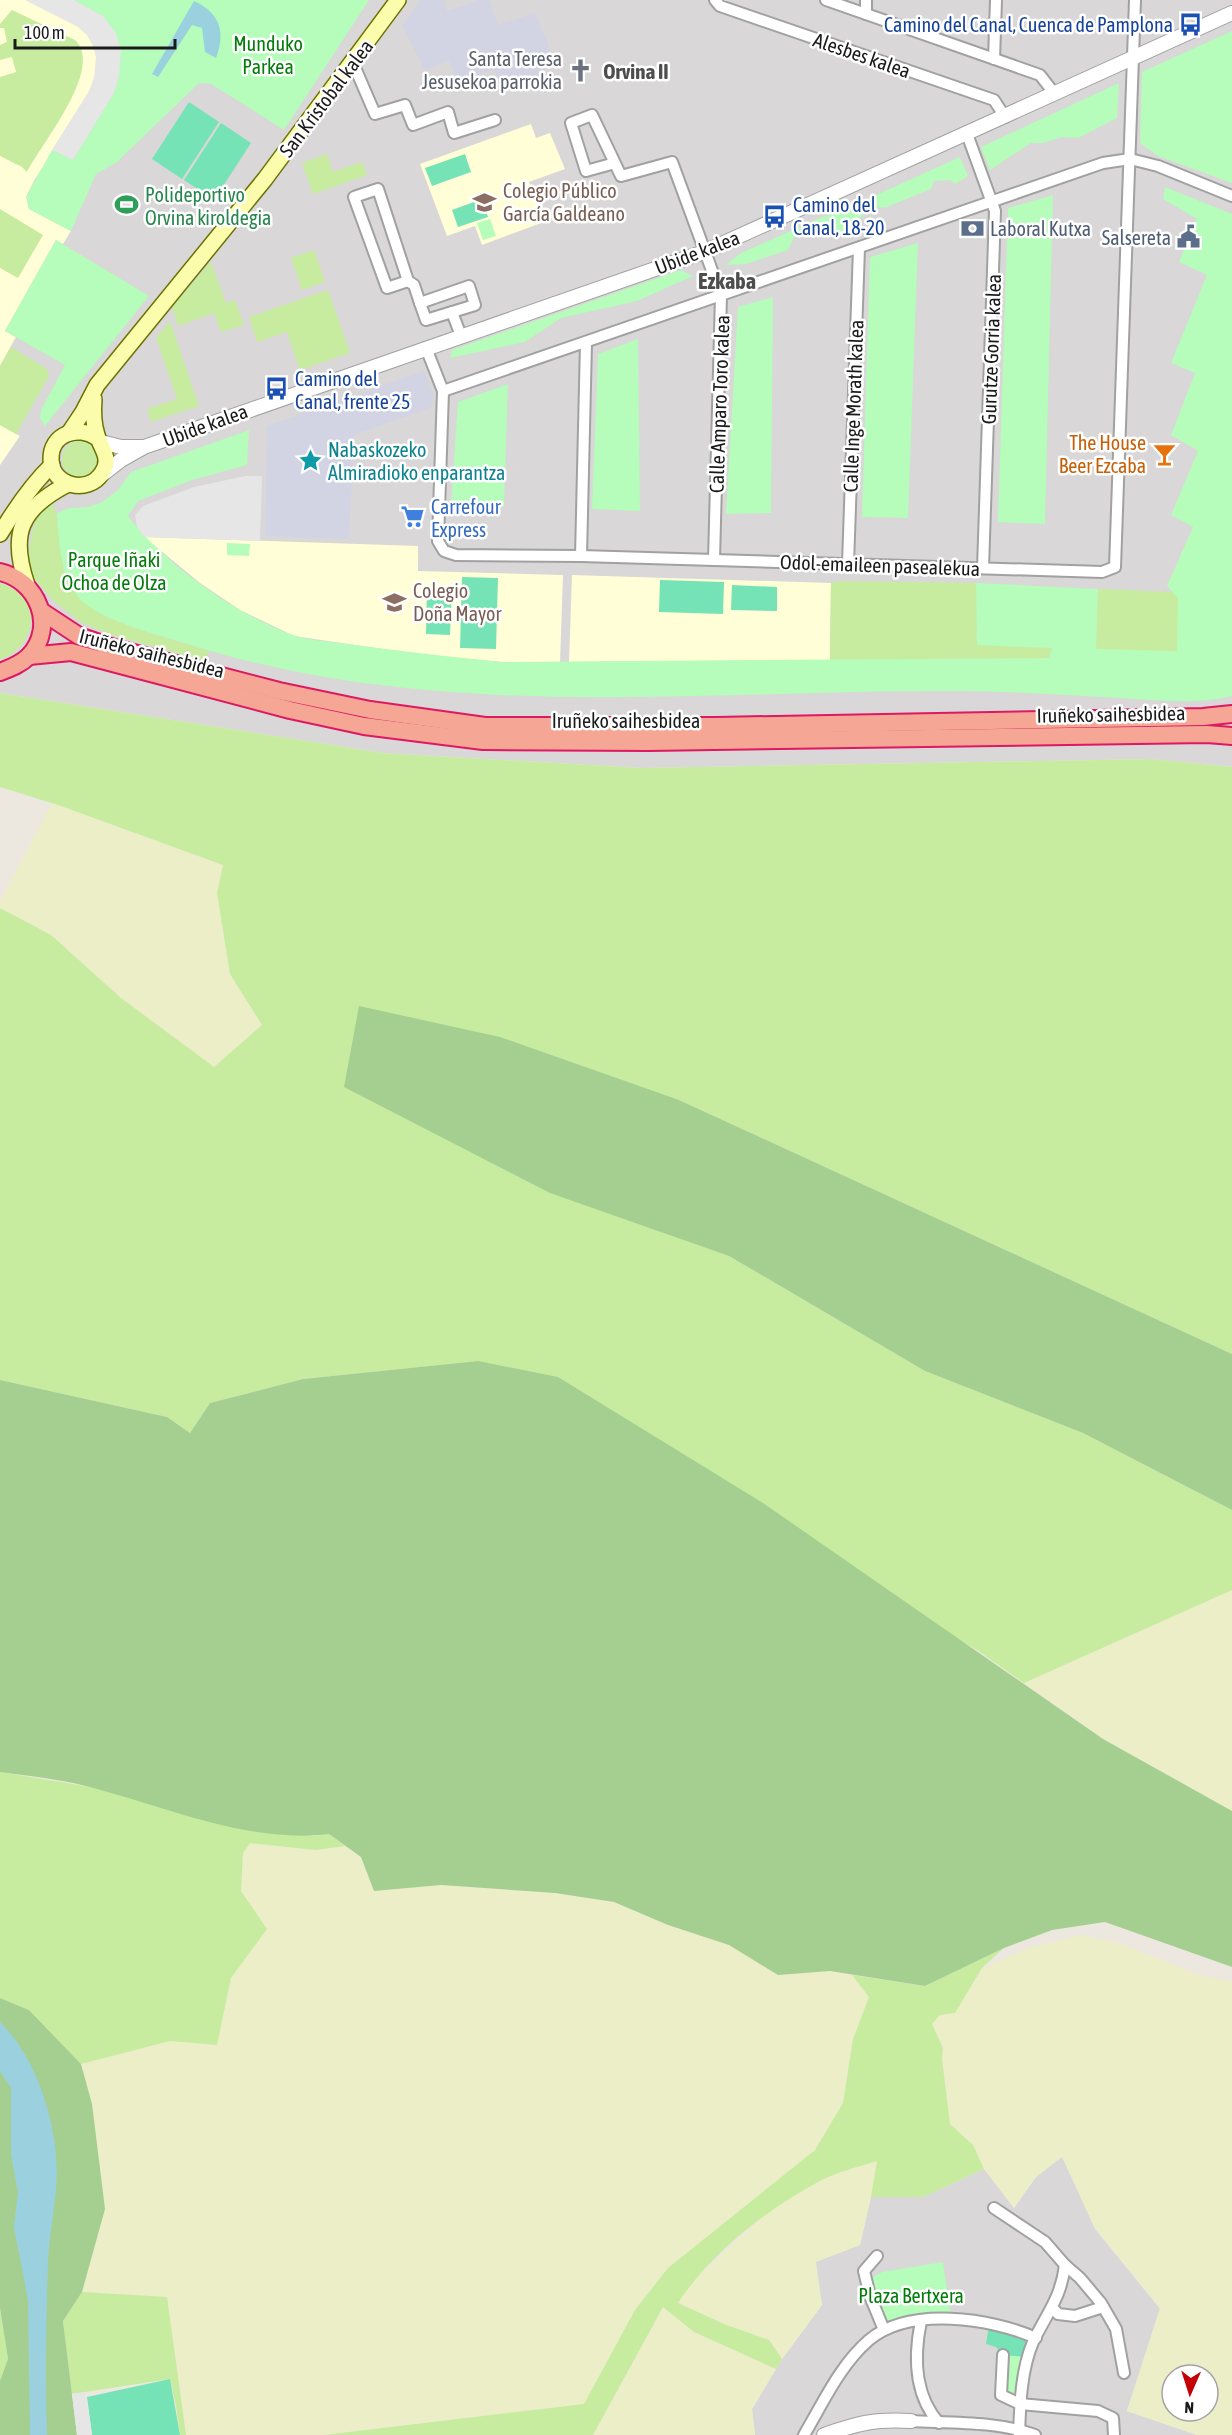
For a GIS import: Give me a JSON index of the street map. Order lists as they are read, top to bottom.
{
  "streets": {
    "highway": ["Iruñeko saihesbidea"],
    "main road": ["San Kristobal kalea"],
    "street": [
      "Alesbes kalea",
      "Ubide kalea",
      "Gurutze Gorria kalea",
      "Calle Amparo Toro kalea",
      "Calle Inge Morath kalea",
      "Odol-emaileen pasealekua"
    ]
  },
  "crossings": [
    ["Alesbes kalea", "Ubide kalea"],
    ["San Kristobal kalea", "Ubide kalea"],
    ["Ubide kalea", "Gurutze Gorria kalea"],
    ["Ubide kalea", "Calle Amparo Toro kalea"],
    ["Ubide kalea", "Odol-emaileen pasealekua"],
    ["Gurutze Gorria kalea", "Odol-emaileen pasealekua"],
    ["Calle Amparo Toro kalea", "Odol-emaileen pasealekua"],
    ["Calle Inge Morath kalea", "Odol-emaileen pasealekua"]
  ],
  "districts": ["Orvina II", "Ezkaba"],
  "parks": ["Munduko Parkea", "Parque Iñaki Ochoa de Olza", "Plaza Bertxera"],
  "places": {
    "bus stop": ["Camino del Canal, Cuenca de Pamplona", "Camino del Canal, 18-20", "Camino del Canal, frente 25"],
    "church": ["Santa Teresa Jesusekoa parrokia"],
    "school or university": ["Colegio Público García Galdeano", "Colegio Doña Mayor"],
    "sports": ["Polideportivo Orvina kiroldegia"],
    "bank": ["Laboral Kutxa"],
    "public building": ["Salsereta"],
    "bar": ["The House Beer Ezcaba"],
    "place": ["Nabaskozeko Almiradioko enparantza"],
    "supermarket": ["Carrefour Express"]
  },
  "scale_bar": "100 m",
  "north": "bottom"
}
